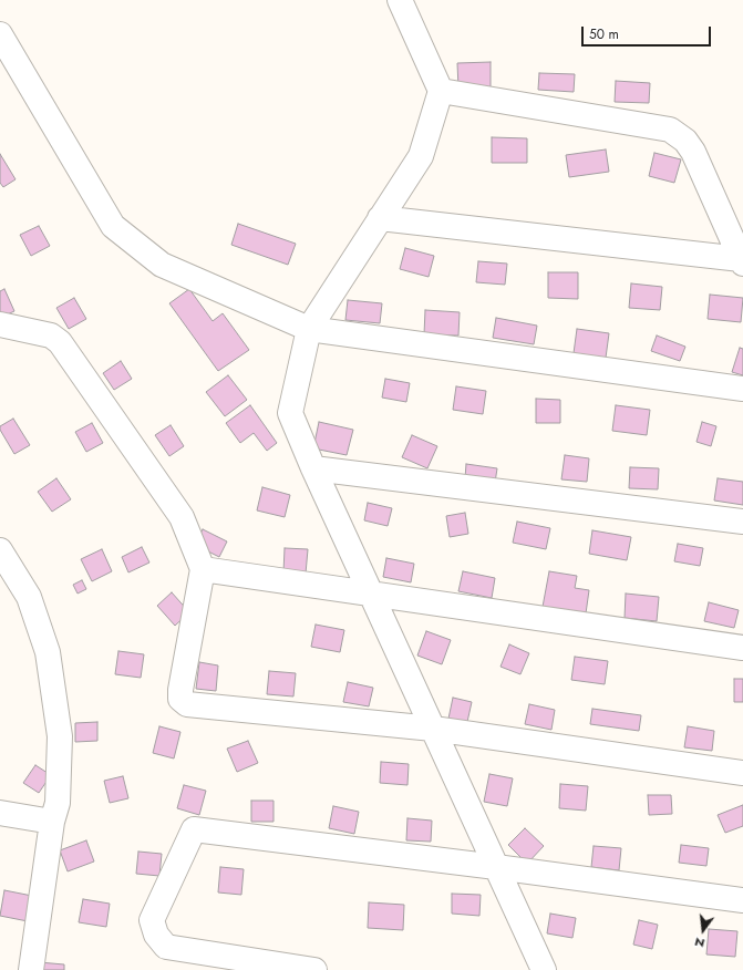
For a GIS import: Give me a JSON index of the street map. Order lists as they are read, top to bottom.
{
  "scale_bar": "50 m",
  "north": "bottom"
}
